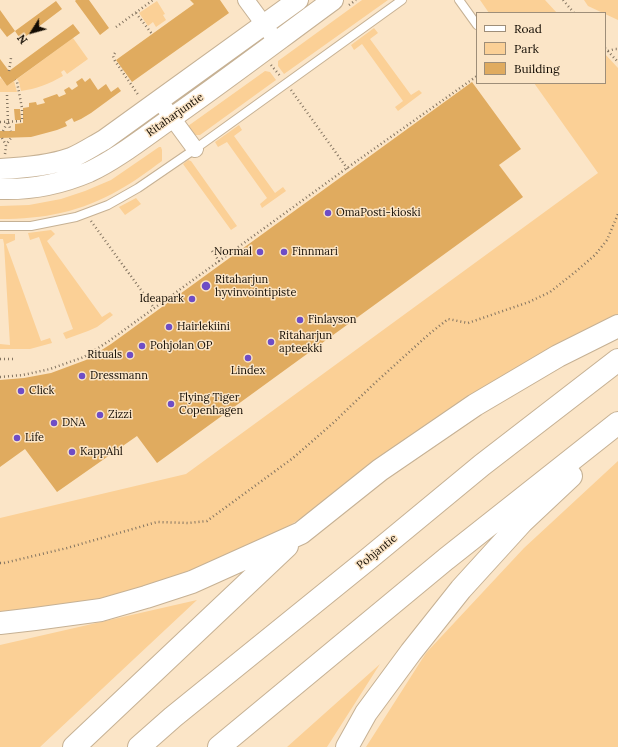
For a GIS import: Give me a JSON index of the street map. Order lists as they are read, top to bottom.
{
  "streets": {
    "highway": ["Pohjantie"],
    "street": ["Ritaharjuntie"]
  },
  "places": [
    "OmaPosti-kioski",
    "Normal",
    "Finnmari",
    "Ritaharjun hyvinvointipiste",
    "Ideapark",
    "Finlayson",
    "Hairlekiini",
    "Ritaharjun apteekki",
    "Pohjolan OP",
    "Rituals",
    "Lindex",
    "Dressmann",
    "Click",
    "Flying Tiger Copenhagen",
    "Zizzi",
    "DNA",
    "Life",
    "KappAhl"
  ],
  "legend": ["Road", "Park", "Building"],
  "north": "bottom left"
}
